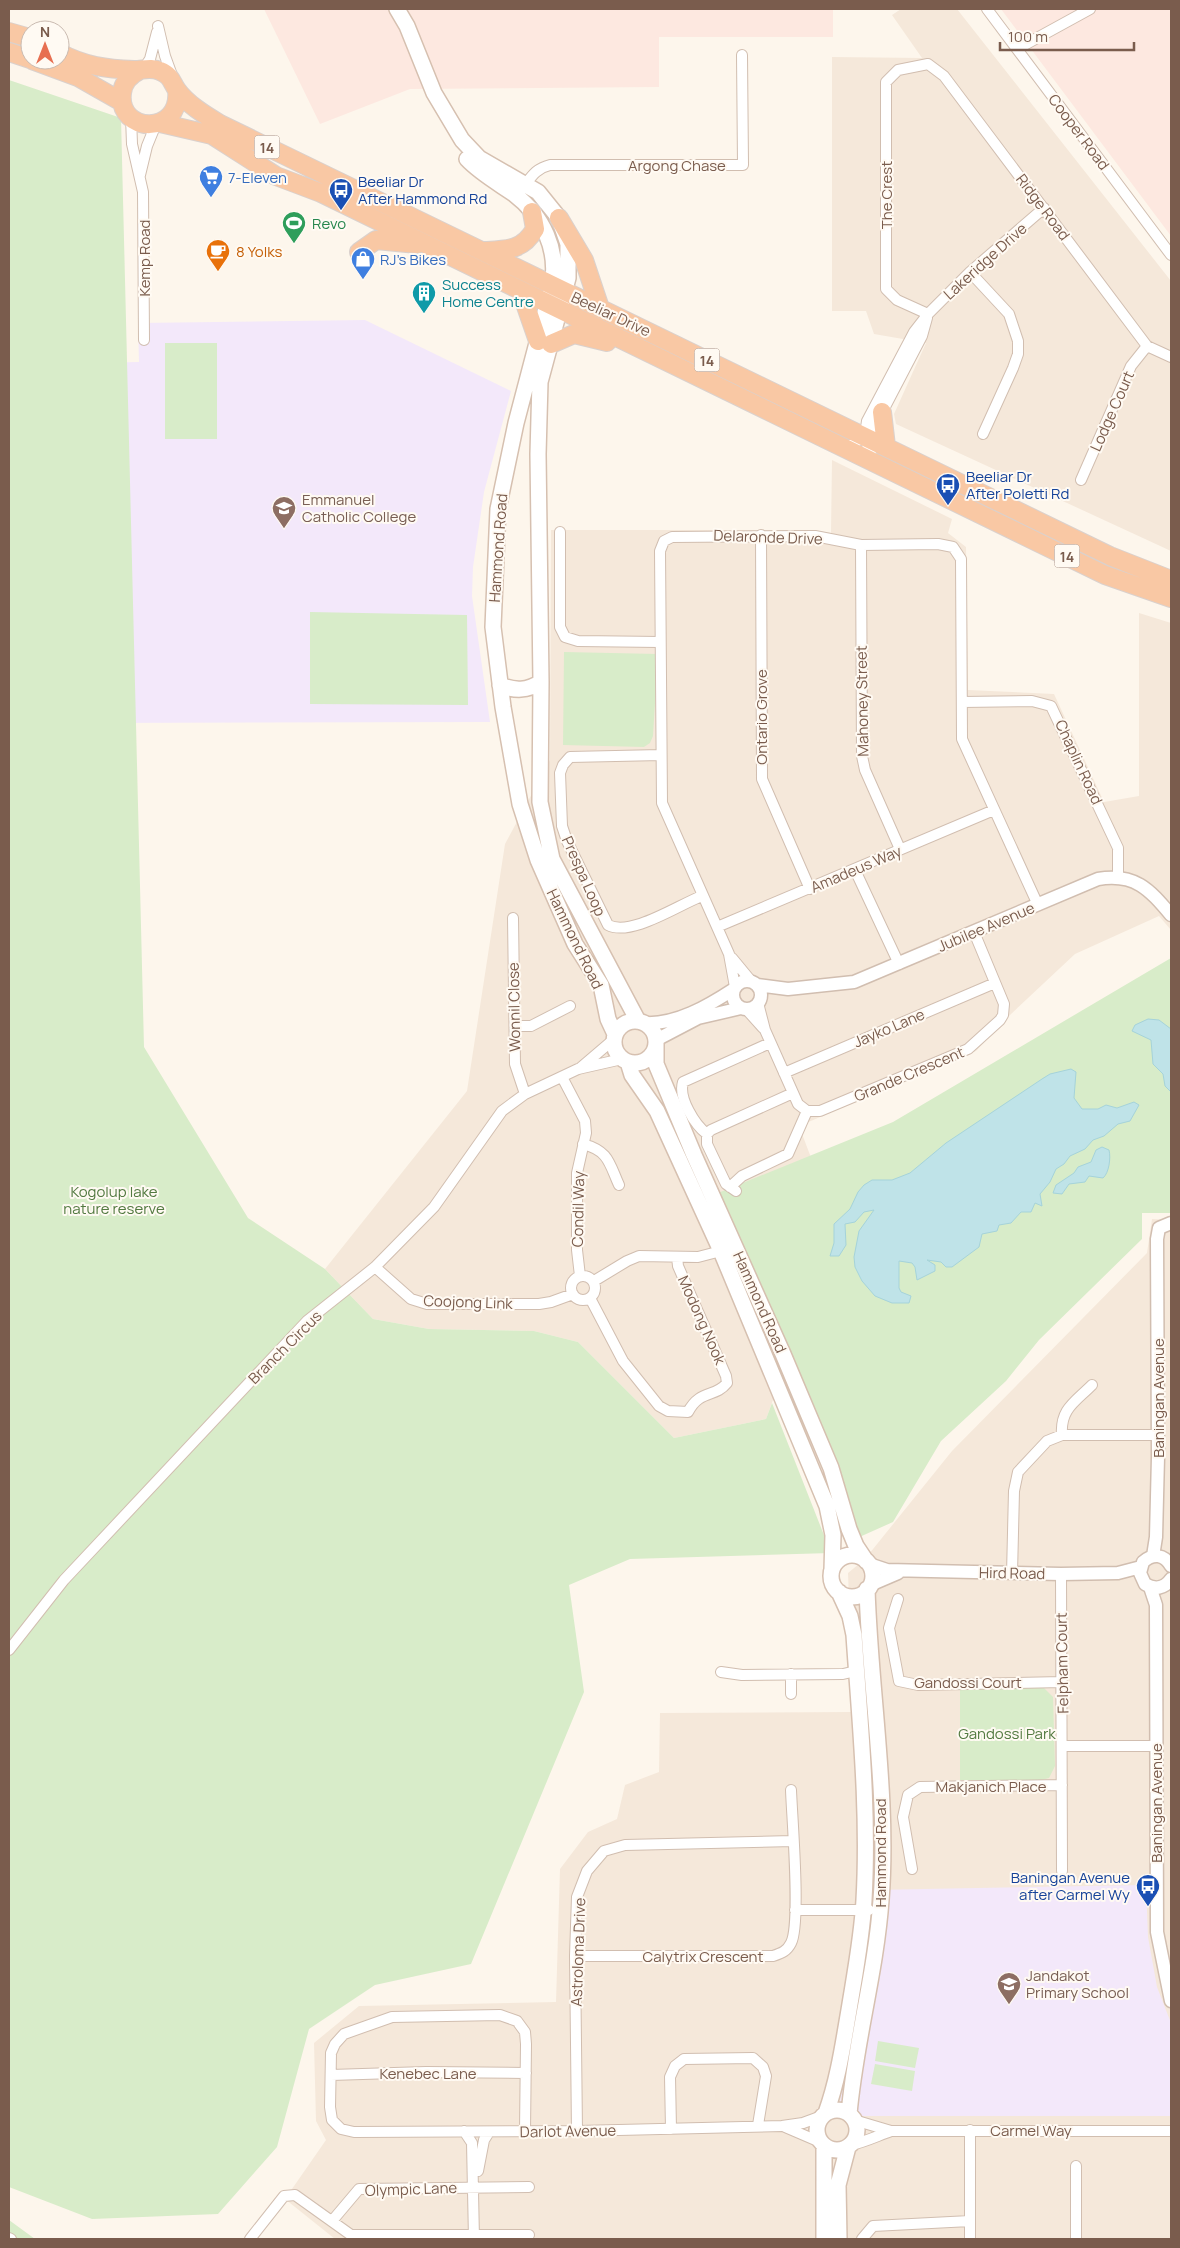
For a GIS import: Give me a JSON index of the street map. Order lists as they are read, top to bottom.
{
  "streets": {
    "highway": ["14", "Beeliar Drive"],
    "main road": ["Hammond Road"],
    "street": [
      "Cooper Road",
      "Argong Chase",
      "The Crest",
      "Ridge Road",
      "Kemp Road",
      "Lakeridge Drive",
      "Lodge Court",
      "Delaronde Drive",
      "Mahoney Street",
      "Ontario Grove",
      "Chaplin Road",
      "Amadeus Way",
      "Prespa Loop",
      "Jubilee Avenue",
      "Wonnil Close",
      "Jayko Lane",
      "Grande Crescent",
      "Condil Way",
      "Coojong Link",
      "Modong Nook",
      "Branch Circus",
      "Baningan Avenue",
      "Hird Road",
      "Felpham Court",
      "Gandossi Court",
      "Makjanich Place",
      "Astroloma Drive",
      "Calytrix Crescent",
      "Kenebec Lane",
      "Carmel Way",
      "Darlot Avenue",
      "Olympic Lane"
    ]
  },
  "crossings": [
    ["14", "Kemp Road"],
    ["14", "Beeliar Drive"],
    ["Argong Chase", "Hammond Road"],
    ["The Crest", "Ridge Road"],
    ["The Crest", "Lakeridge Drive"],
    ["Ridge Road", "Lakeridge Drive"],
    ["Ridge Road", "Lodge Court"],
    ["Kemp Road", "Beeliar Drive"],
    ["Lakeridge Drive", "Beeliar Drive"],
    ["Beeliar Drive", "Hammond Road"],
    ["Delaronde Drive", "Mahoney Street"],
    ["Delaronde Drive", "Ontario Grove"],
    ["Delaronde Drive", "Chaplin Road"],
    ["Delaronde Drive", "Amadeus Way"],
    ["Delaronde Drive", "Prespa Loop"],
    ["Delaronde Drive", "Jubilee Avenue"],
    ["Hammond Road", "Branch Circus"],
    ["Hammond Road", "Hird Road"],
    ["Hammond Road", "Carmel Way"],
    ["Hammond Road", "Darlot Avenue"],
    ["Mahoney Street", "Amadeus Way"],
    ["Ontario Grove", "Amadeus Way"],
    ["Chaplin Road", "Jubilee Avenue"],
    ["Jubilee Avenue", "Grande Crescent"],
    ["Wonnil Close", "Branch Circus"],
    ["Jayko Lane", "Grande Crescent"],
    ["Condil Way", "Coojong Link"],
    ["Condil Way", "Modong Nook"],
    ["Condil Way", "Branch Circus"],
    ["Coojong Link", "Modong Nook"],
    ["Coojong Link", "Branch Circus"],
    ["Baningan Avenue", "Hird Road"],
    ["Hird Road", "Felpham Court"],
    ["Felpham Court", "Gandossi Court"],
    ["Felpham Court", "Makjanich Place"],
    ["Astroloma Drive", "Calytrix Crescent"],
    ["Astroloma Drive", "Darlot Avenue"],
    ["Kenebec Lane", "Darlot Avenue"],
    ["Carmel Way", "Darlot Avenue"]
  ],
  "parks": ["Kogolup lake nature reserve", "Gandossi Park"],
  "places": {
    "supermarket": ["7-Eleven"],
    "bus stop": ["Beeliar Dr After Hammond Rd", "Beeliar Dr After Poletti Rd", "Baningan Avenue after Carmel Wy"],
    "sports": ["Revo"],
    "cafe": ["8 Yolks"],
    "shop": ["RJ's Bikes"],
    "building": ["Success Home Centre"],
    "school or university": ["Emmanuel Catholic College", "Jandakot Primary School"]
  },
  "scale_bar": "100 m",
  "north": "top"
}
